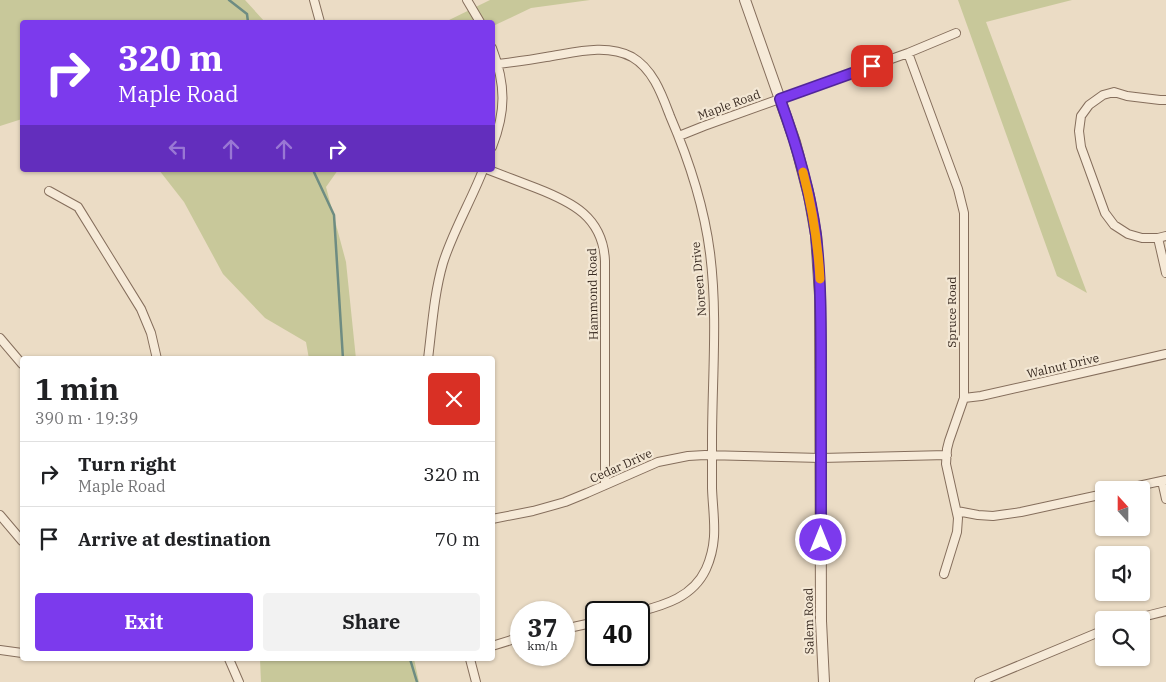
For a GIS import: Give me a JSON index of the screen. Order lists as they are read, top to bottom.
{
  "streets": {
    "street": [
      "Maple Road",
      "Noreen Drive",
      "Hammond Road",
      "Spruce Road",
      "Walnut Drive",
      "Cedar Drive",
      "Salem Road"
    ]
  },
  "crossings": [
    ["Maple Road", "Noreen Drive"],
    ["Maple Road", "Spruce Road"],
    ["Maple Road", "Salem Road"],
    ["Noreen Drive", "Cedar Drive"],
    ["Hammond Road", "Cedar Drive"],
    ["Spruce Road", "Walnut Drive"],
    ["Spruce Road", "Cedar Drive"],
    ["Cedar Drive", "Salem Road"]
  ],
  "north": "top",
  "page": {
    "turn": ["320 m", "Maple Road"],
    "heading": ["1 min", "390 m · 19:39"],
    "list": [
      {
        "name": "Turn right",
        "note": "Maple Road",
        "value": "320 m"
      },
      {
        "name": "Arrive at destination",
        "value": "70 m"
      }
    ],
    "buttons": ["Exit", "Share"],
    "speed": "37 km/h",
    "limit": "40"
  }
}
